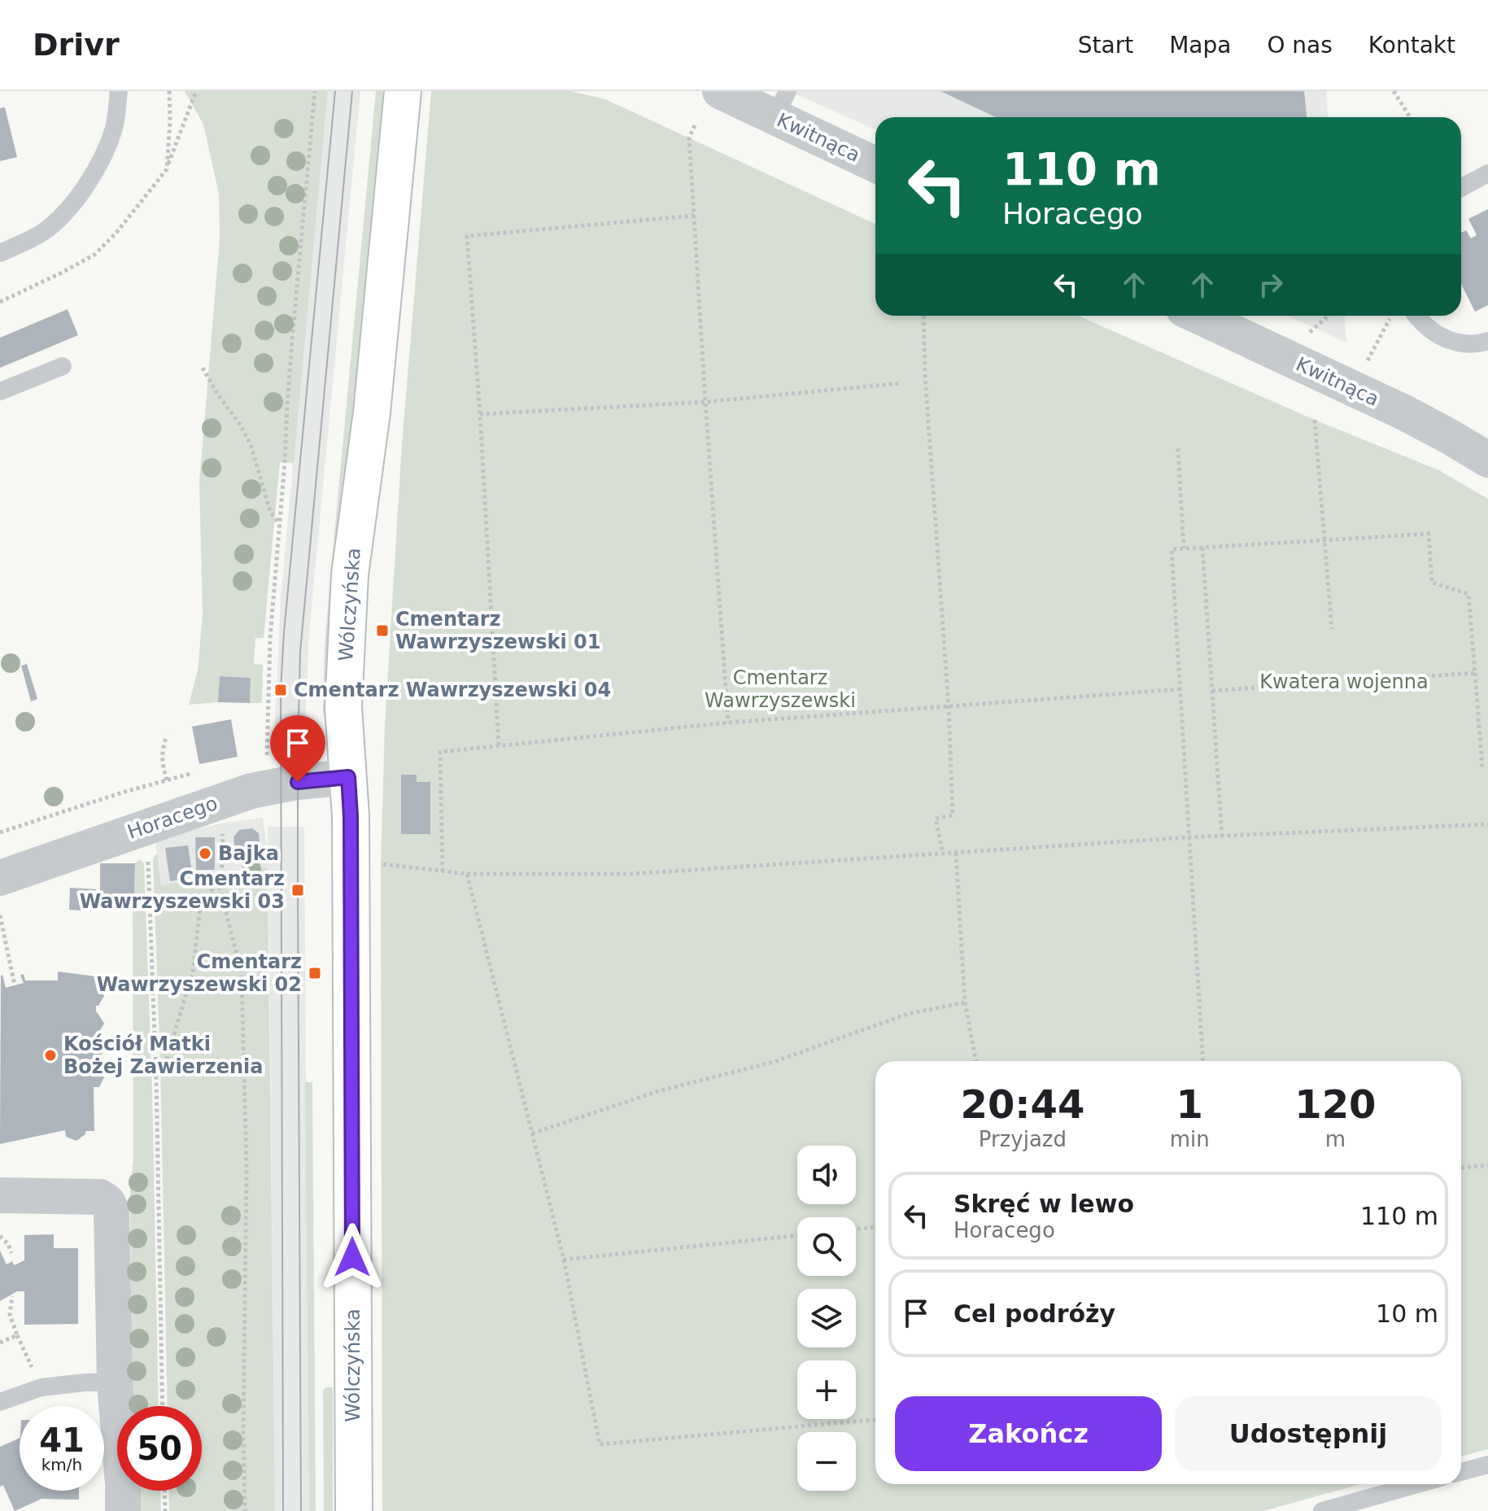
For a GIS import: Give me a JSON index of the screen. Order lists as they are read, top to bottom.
{
  "streets": {
    "main road": ["Wólczyńska"],
    "street": ["Kwitnąca", "Horacego"]
  },
  "crossings": [
    ["Wólczyńska", "Horacego"]
  ],
  "parks": ["Cmentarz Wawrzyszewski", "Kwatera wojenna"],
  "places": {
    "transit": [
      "Cmentarz Wawrzyszewski 01",
      "Cmentarz Wawrzyszewski 04",
      "Cmentarz Wawrzyszewski 03",
      "Cmentarz Wawrzyszewski 02"
    ],
    "other": ["Bajka", "Kościół Matki Bożej Zawierzenia"]
  },
  "page": {
    "header": "Drivr",
    "nav": [
      "Start",
      "Mapa",
      "O nas",
      "Kontakt"
    ],
    "turn": ["110 m", "Horacego"],
    "eta": [
      "20:44",
      "Przyjazd",
      "1",
      "min",
      "120",
      "m"
    ],
    "map_buttons": ["+", "−"],
    "list": [
      {
        "name": "Skręć w lewo",
        "note": "Horacego",
        "value": "110 m"
      },
      {
        "name": "Cel podróży",
        "value": "10 m"
      }
    ],
    "buttons": ["Zakończ", "Udostępnij"],
    "speed": "41 km/h",
    "limit": "50"
  }
}
